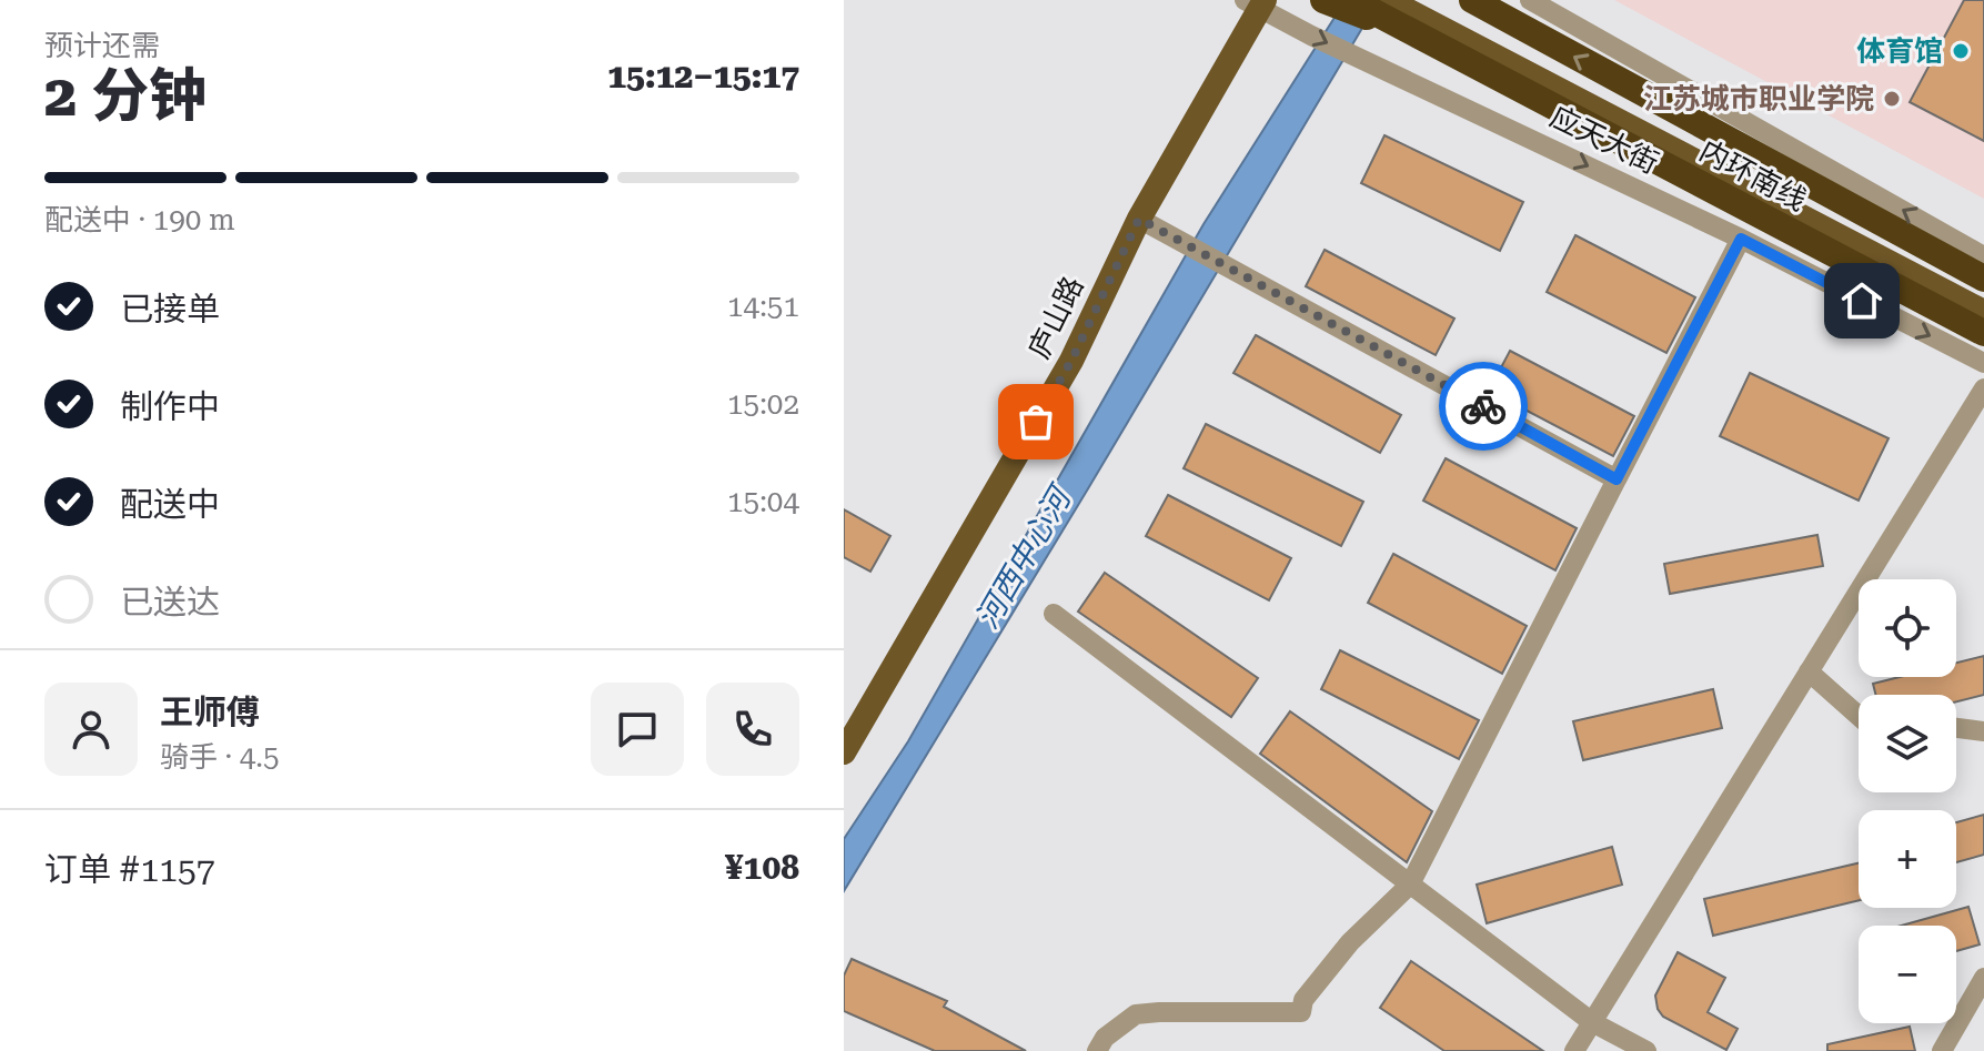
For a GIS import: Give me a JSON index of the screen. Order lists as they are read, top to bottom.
{
  "streets": {
    "highway": ["内环南线"],
    "main road": ["应天大街", "庐山路"]
  },
  "crossings": [
    ["应天大街", "庐山路"]
  ],
  "water": ["河西中心河"],
  "places": ["体育馆", "江苏城市职业学院"],
  "page": {
    "heading": ["2 分钟", "预计还需", "15:12–15:17"],
    "panel": [
      "王师傅",
      "骑手 · 4.5",
      "订单 #1157",
      "¥108"
    ],
    "bar": "配送中 · 190 m",
    "list": [
      ["已接单", "14:51"],
      ["制作中", "15:02"],
      ["配送中", "15:04"],
      "已送达"
    ],
    "map_buttons": ["+", "−"]
  }
}
